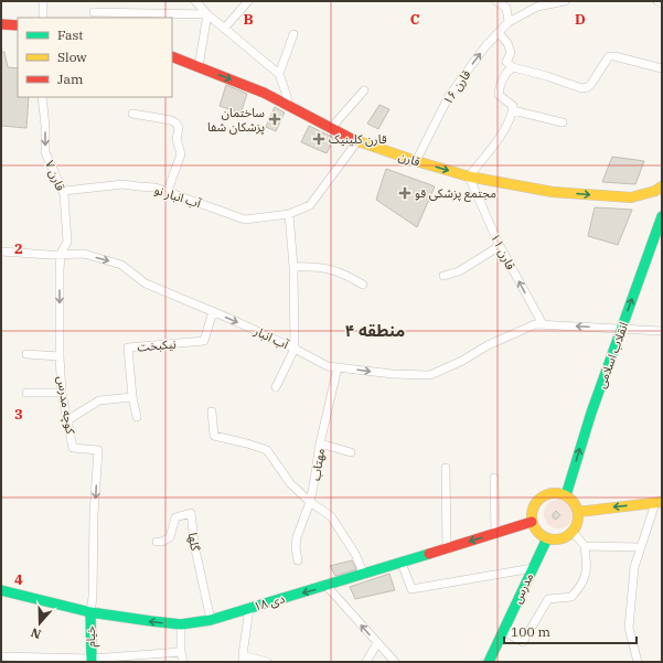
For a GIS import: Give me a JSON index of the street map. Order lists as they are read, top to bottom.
{
  "streets": {
    "main road": [
      "قارن",
      "انقلاب اسلامی",
      "مدرس",
      "۱۸ دی",
      "خیام"
    ],
    "street": [
      "قارن ۱۶",
      "قارن ٧",
      "آب انبار نو",
      "قارن ۱۱",
      "آب انبار",
      "نیکبخت",
      "کوچه مدرس",
      "مهتاب",
      "گلها"
    ]
  },
  "crossings": [
    ["قارن ۱۶", "قارن"],
    ["قارن", "آب انبار نو"],
    ["قارن", "قارن ۱۱"],
    ["قارن ٧", "آب انبار نو"],
    ["قارن ٧", "آب انبار"],
    ["قارن ٧", "کوچه مدرس"],
    ["قارن ۱۱", "آب انبار"],
    ["آب انبار", "نیکبخت"],
    ["آب انبار", "انقلاب اسلامی"],
    ["آب انبار", "کوچه مدرس"],
    ["آب انبار", "مهتاب"],
    ["انقلاب اسلامی", "مدرس"],
    ["انقلاب اسلامی", "۱۸ دی"],
    ["کوچه مدرس", "۱۸ دی"],
    ["کوچه مدرس", "خیام"],
    ["گلها", "۱۸ دی"],
    ["مدرس", "۱۸ دی"],
    ["۱۸ دی", "خیام"]
  ],
  "one_way": [
    "قارن",
    "قارن ٧",
    "قارن ۱۱",
    "انقلاب اسلامی",
    "کوچه مدرس",
    "۱۸ دی"
  ],
  "districts": ["منطقه ۴"],
  "places": {
    "health": ["ساختمان پزشکان شفا", "قارن کلینیک", "مجتمع پزشکی قو"]
  },
  "legend": ["Fast", "Slow", "Jam"],
  "scale_bar": "100 m",
  "north": "bottom",
  "grid": {
    "columns": ["B", "C", "D"],
    "rows": ["2", "3", "4"]
  }
}
